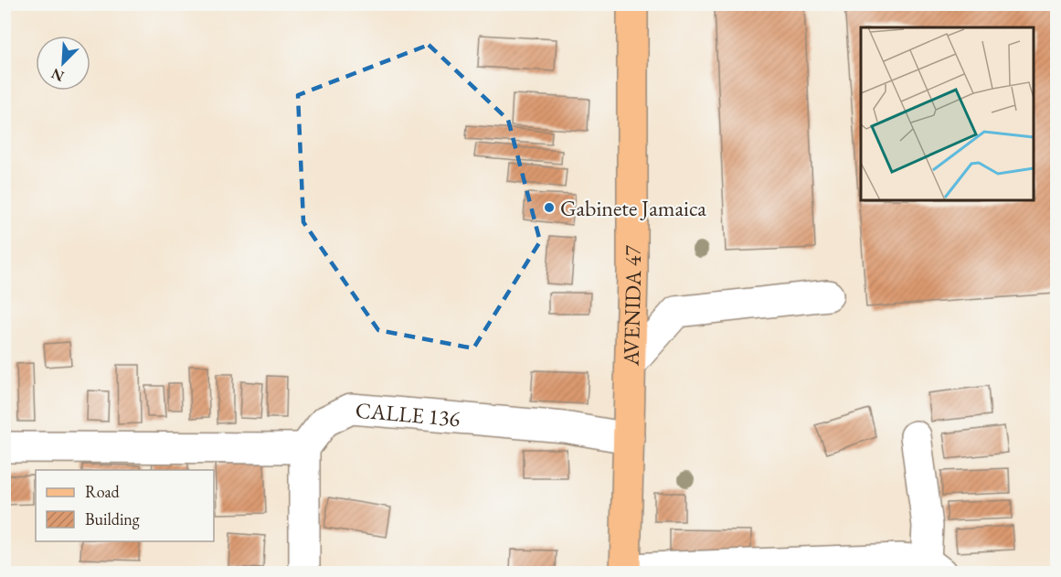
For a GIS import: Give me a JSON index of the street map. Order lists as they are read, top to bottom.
{
  "streets": {
    "main road": ["AVENIDA 47"],
    "street": ["CALLE 136"]
  },
  "crossings": [
    ["AVENIDA 47", "CALLE 136"]
  ],
  "places": ["Gabinete Jamaica"],
  "legend": ["Road", "Building"],
  "north": "bottom left"
}
